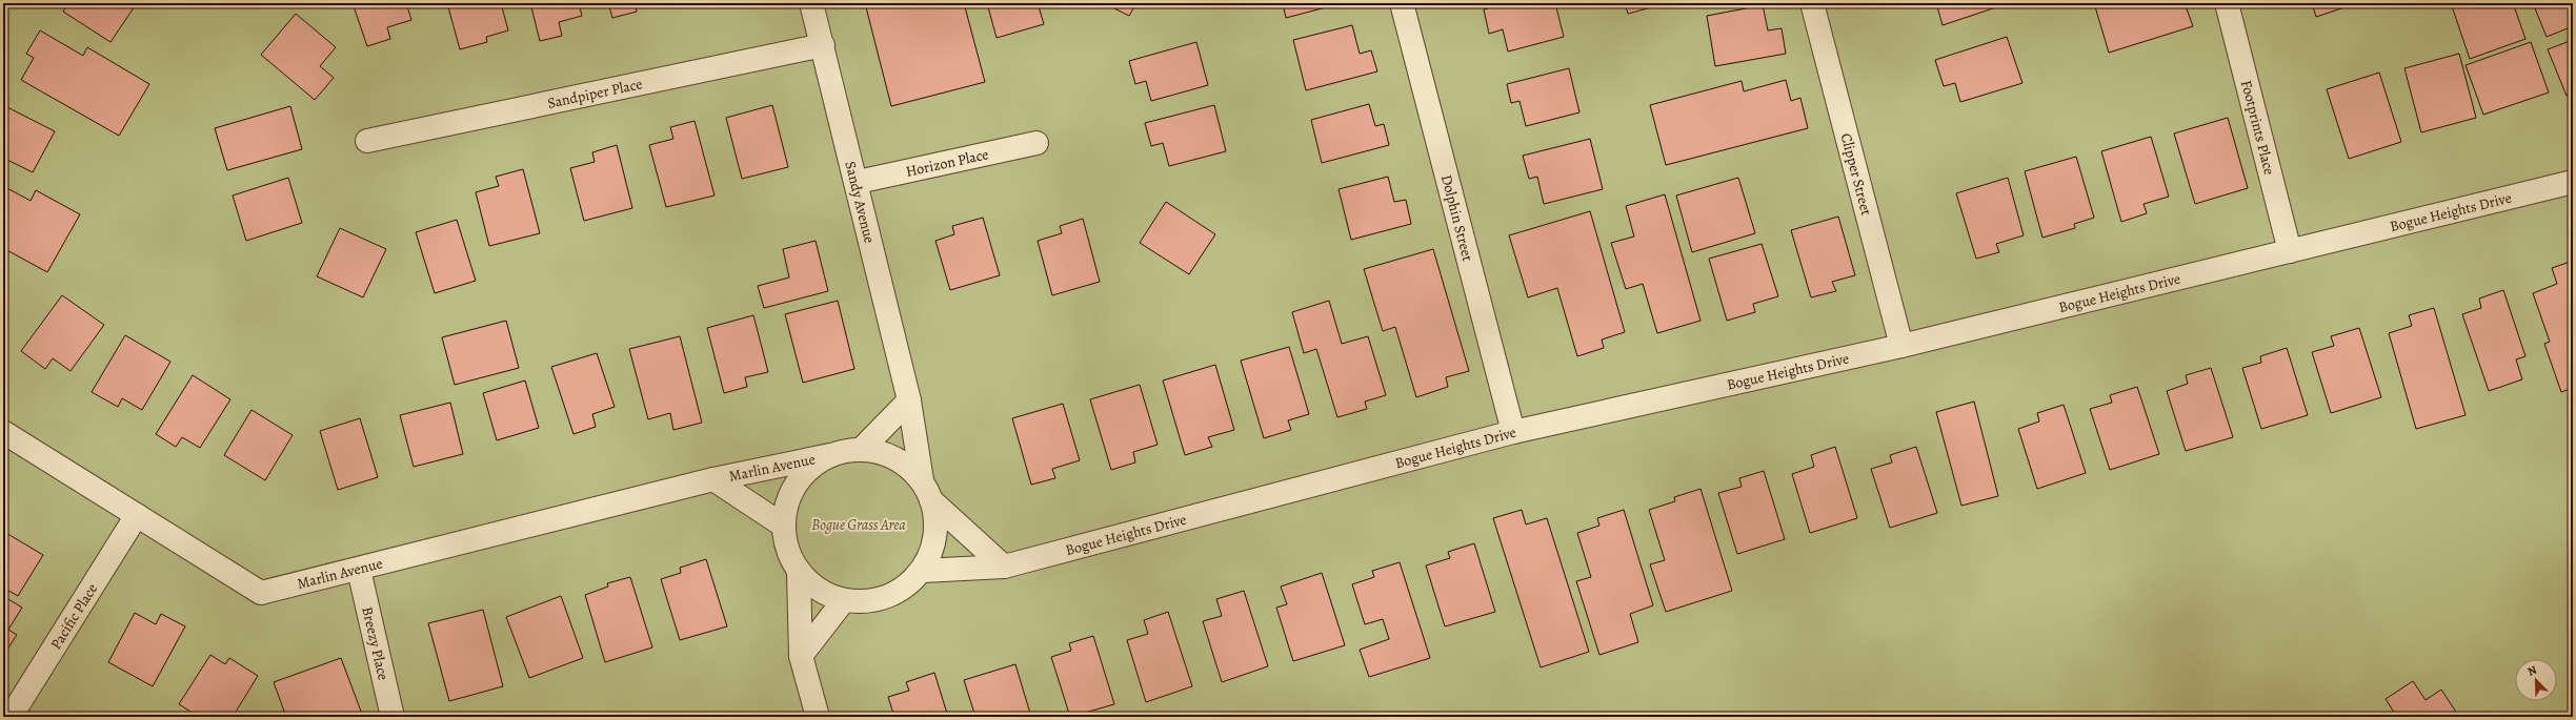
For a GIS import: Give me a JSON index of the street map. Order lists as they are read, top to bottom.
{
  "streets": {
    "street": [
      "Sandpiper Place",
      "Footprints Place",
      "Horizon Place",
      "Clipper Street",
      "Sandy Avenue",
      "Bogue Heights Drive",
      "Dolphin Street",
      "Marlin Avenue",
      "Pacific Place",
      "Breezy Place"
    ]
  },
  "crossings": [
    ["Sandpiper Place", "Sandy Avenue"],
    ["Footprints Place", "Bogue Heights Drive"],
    ["Horizon Place", "Sandy Avenue"],
    ["Clipper Street", "Bogue Heights Drive"],
    ["Sandy Avenue", "Bogue Heights Drive"],
    ["Bogue Heights Drive", "Dolphin Street"],
    ["Marlin Avenue", "Pacific Place"],
    ["Marlin Avenue", "Breezy Place"]
  ],
  "parks": ["Bogue Grass Area"],
  "north": "top left"
}
